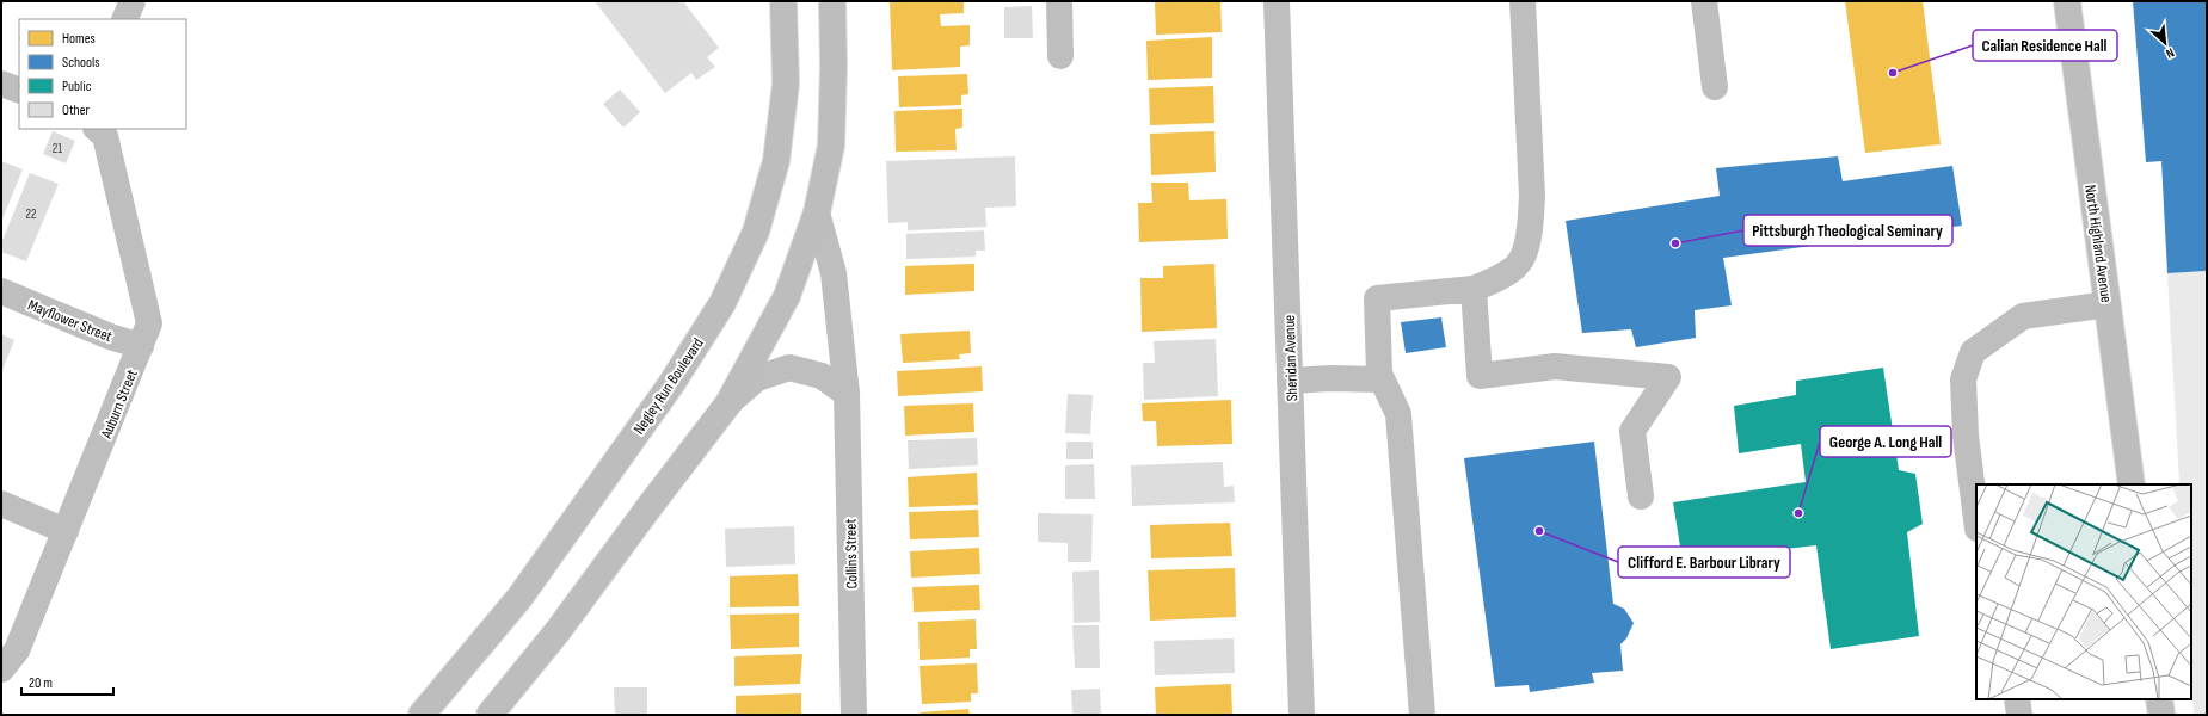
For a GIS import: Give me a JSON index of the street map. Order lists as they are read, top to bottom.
{
  "streets": {
    "main road": ["North Highland Avenue", "Negley Run Boulevard"],
    "street": [
      "Mayflower Street",
      "Sheridan Avenue",
      "Auburn Street",
      "Collins Street"
    ]
  },
  "crossings": [
    ["Mayflower Street", "Auburn Street"]
  ],
  "places": [
    "Calian Residence Hall",
    "Pittsburgh Theological Seminary",
    "George A. Long Hall",
    "Clifford E. Barbour Library"
  ],
  "house_numbers": ["21", "22"],
  "legend": [
    "Homes",
    "Schools",
    "Public",
    "Other"
  ],
  "scale_bar": "20 m",
  "north": "bottom right"
}
